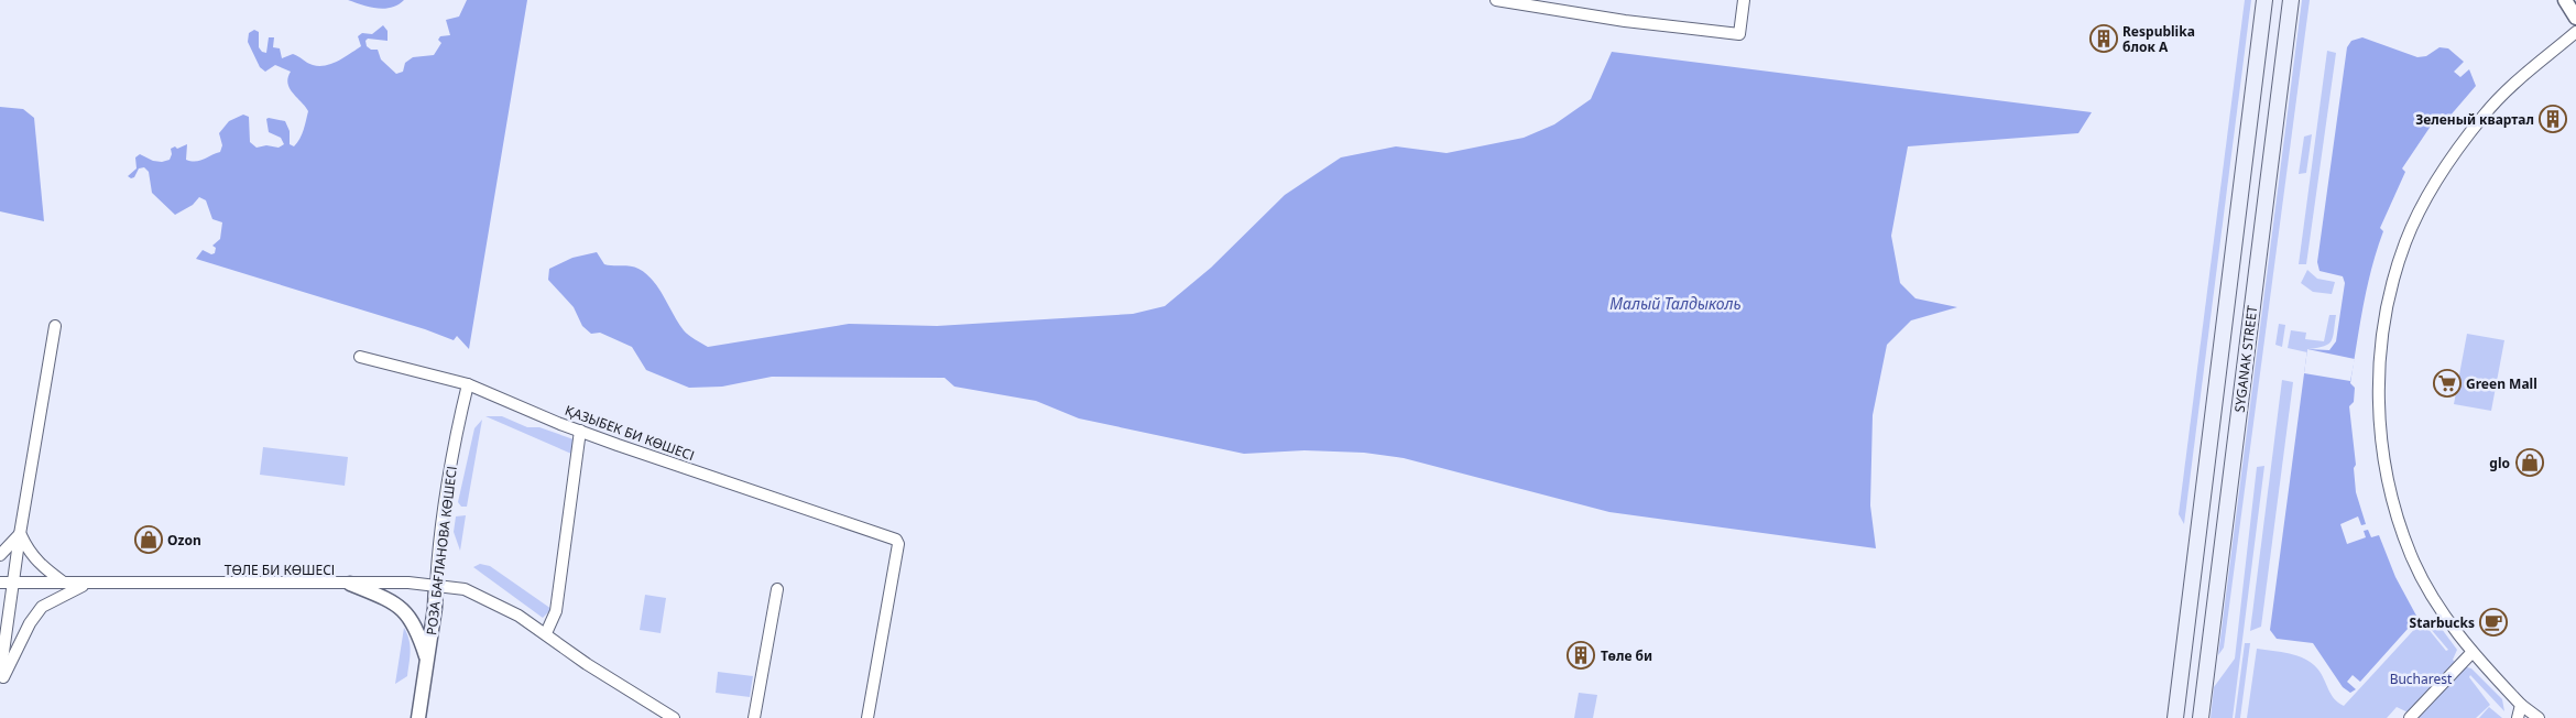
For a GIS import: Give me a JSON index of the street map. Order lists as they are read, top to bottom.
{
  "streets": {
    "main road": ["SYGANAK STREET"],
    "street": ["ҚАЗЫБЕК БИ КӨШЕСІ", "РОЗА БАҒЛАНОВА КӨШЕСІ", "ТӨЛЕ БИ КӨШЕСІ"]
  },
  "crossings": [
    ["ҚАЗЫБЕК БИ КӨШЕСІ", "РОЗА БАҒЛАНОВА КӨШЕСІ"],
    ["РОЗА БАҒЛАНОВА КӨШЕСІ", "ТӨЛЕ БИ КӨШЕСІ"]
  ],
  "water": ["Малый Талдыколь"],
  "parks": ["Bucharest"],
  "places": {
    "building": ["Respublika блок А", "Зеленый квартал", "Төле би"],
    "supermarket": ["Green Mall"],
    "shop": ["glo", "Ozon"],
    "cafe": ["Starbucks"]
  }
}
